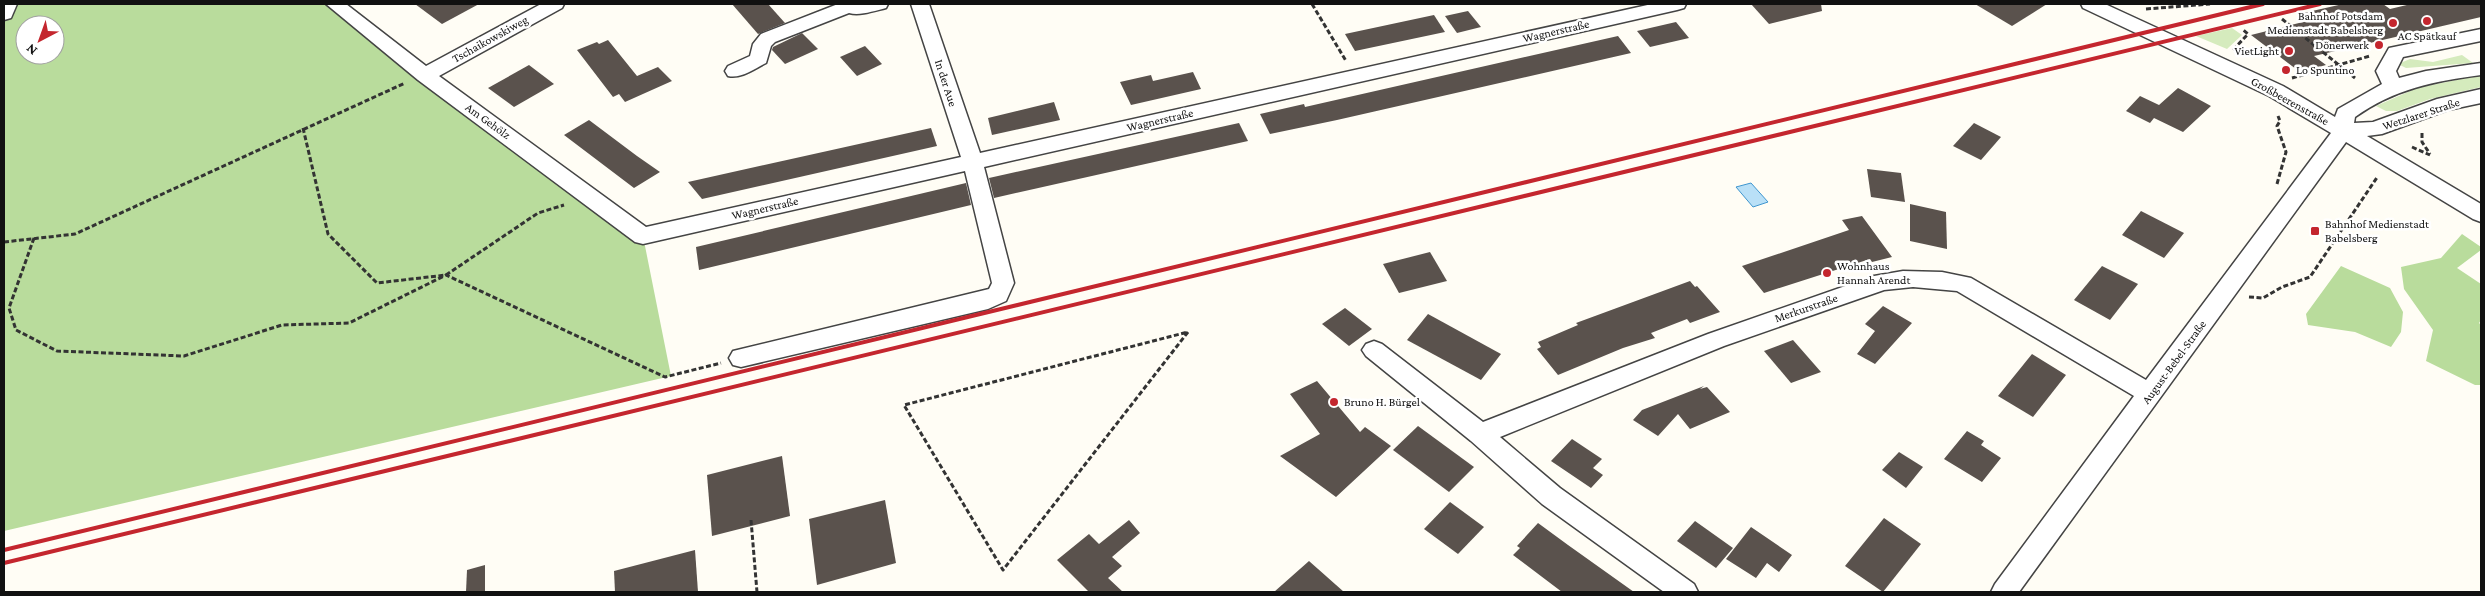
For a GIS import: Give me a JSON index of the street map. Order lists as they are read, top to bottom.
{
  "streets": {
    "street": [
      "Wagnerstraße",
      "Tschaikowskiweg",
      "In der Aue",
      "Großbeerenstraße",
      "Wetzlarer Straße",
      "Am Gehölz",
      "Merkurstraße",
      "August-Bebel-Straße"
    ]
  },
  "crossings": [
    ["Wagnerstraße", "In der Aue"],
    ["Wagnerstraße", "Am Gehölz"],
    ["Tschaikowskiweg", "Am Gehölz"],
    ["Großbeerenstraße", "Wetzlarer Straße"],
    ["Großbeerenstraße", "August-Bebel-Straße"],
    ["Wetzlarer Straße", "August-Bebel-Straße"],
    ["Merkurstraße", "August-Bebel-Straße"]
  ],
  "places": {
    "other": [
      "AC Spätkauf",
      "Bahnhof Potsdam Medienstadt Babelsberg",
      "Dönerwerk",
      "VietLight",
      "Lo Spuntino",
      "Wohnhaus Hannah Arendt",
      "Bruno H. Bürgel"
    ],
    "transit": ["Bahnhof Medienstadt Babelsberg"]
  },
  "north": "bottom left"
}
